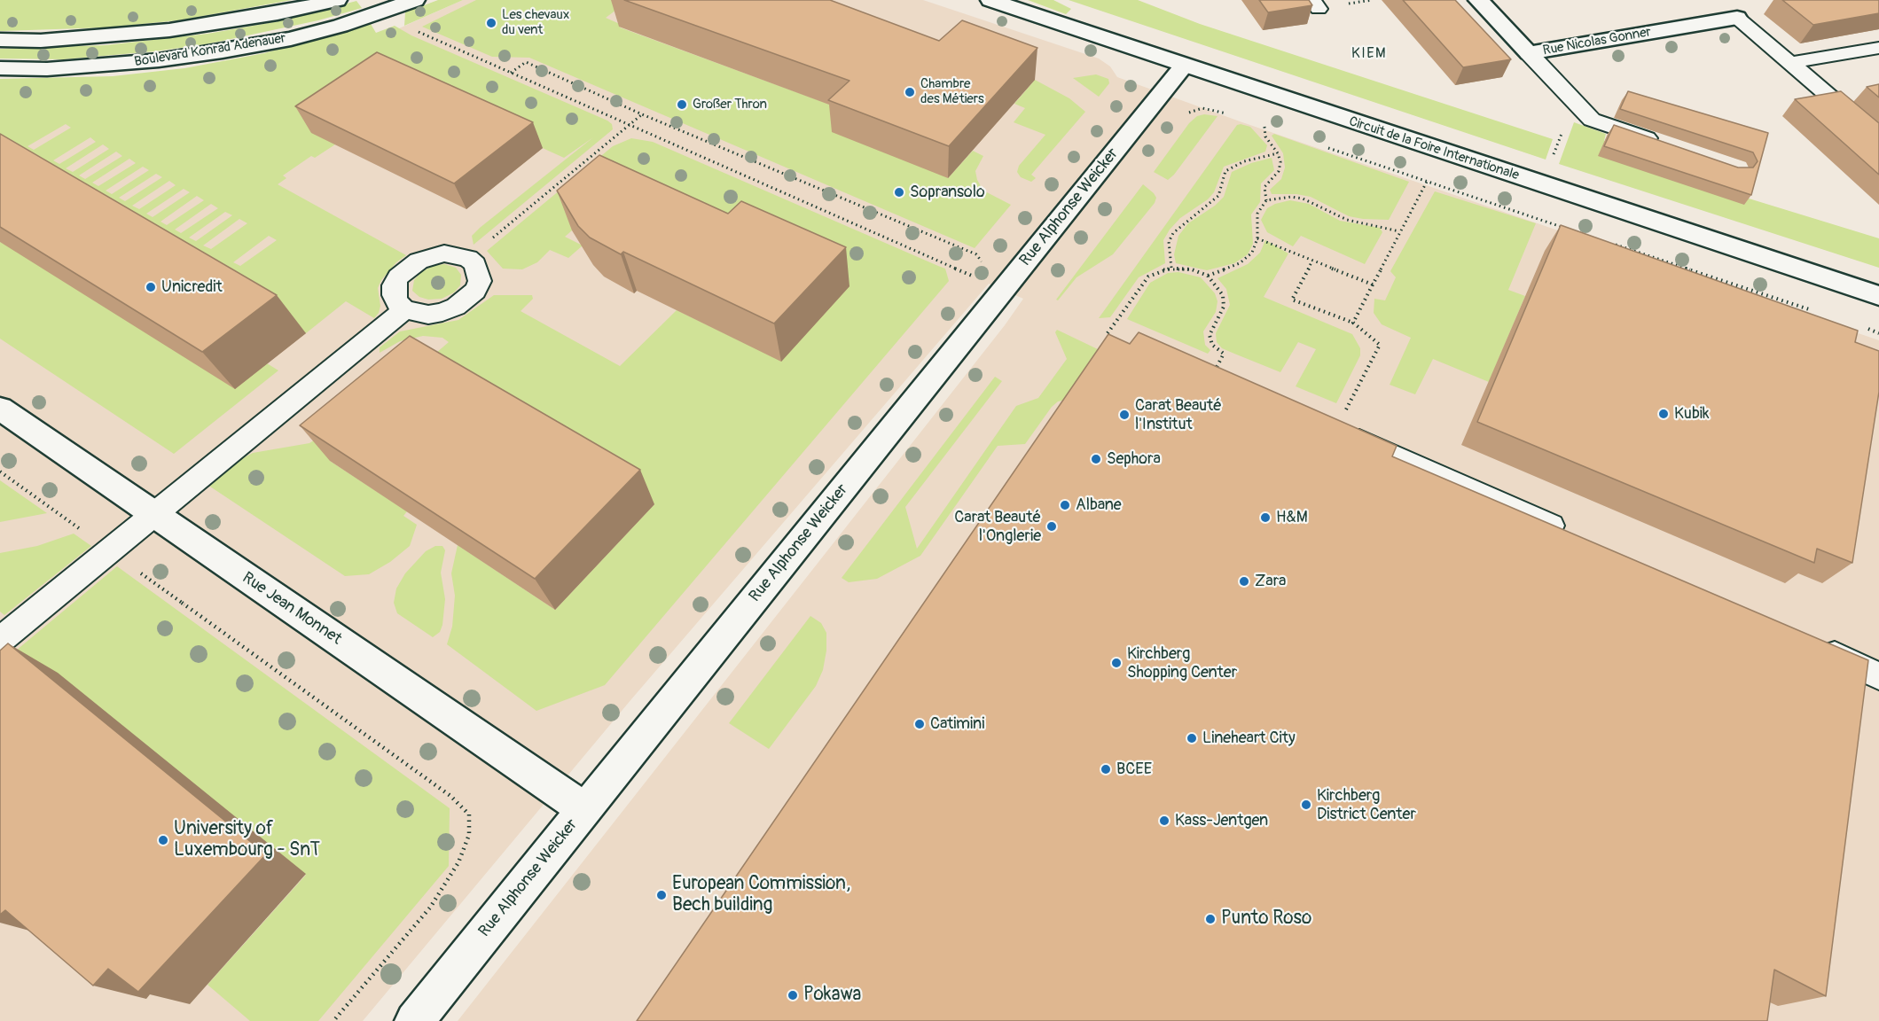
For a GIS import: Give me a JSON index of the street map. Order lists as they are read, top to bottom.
{
  "streets": {
    "street": [
      "Rue Nicolas Gonner",
      "Boulevard Konrad Adenauer",
      "Circuit de la Foire Internationale",
      "Rue Alphonse Weicker",
      "Rue Jean Monnet"
    ]
  },
  "crossings": [
    ["Circuit de la Foire Internationale", "Rue Alphonse Weicker"],
    ["Rue Alphonse Weicker", "Rue Jean Monnet"]
  ],
  "districts": ["KIEM"],
  "places": [
    "Les chevaux du vent",
    "Chambre des Métiers",
    "Großer Thron",
    "Sopransolo",
    "Unicredit",
    "Kubik",
    "Carat Beauté l'Institut",
    "Sephora",
    "Albane",
    "H&M",
    "Carat Beauté l'Onglerie",
    "Zara",
    "Kirchberg Shopping Center",
    "Catimini",
    "Lineheart City",
    "BCEE",
    "Kirchberg District Center",
    "Kass-Jentgen",
    "University of Luxembourg - SnT",
    "European Commission, Bech building",
    "Punto Roso",
    "Pokawa"
  ]
}
